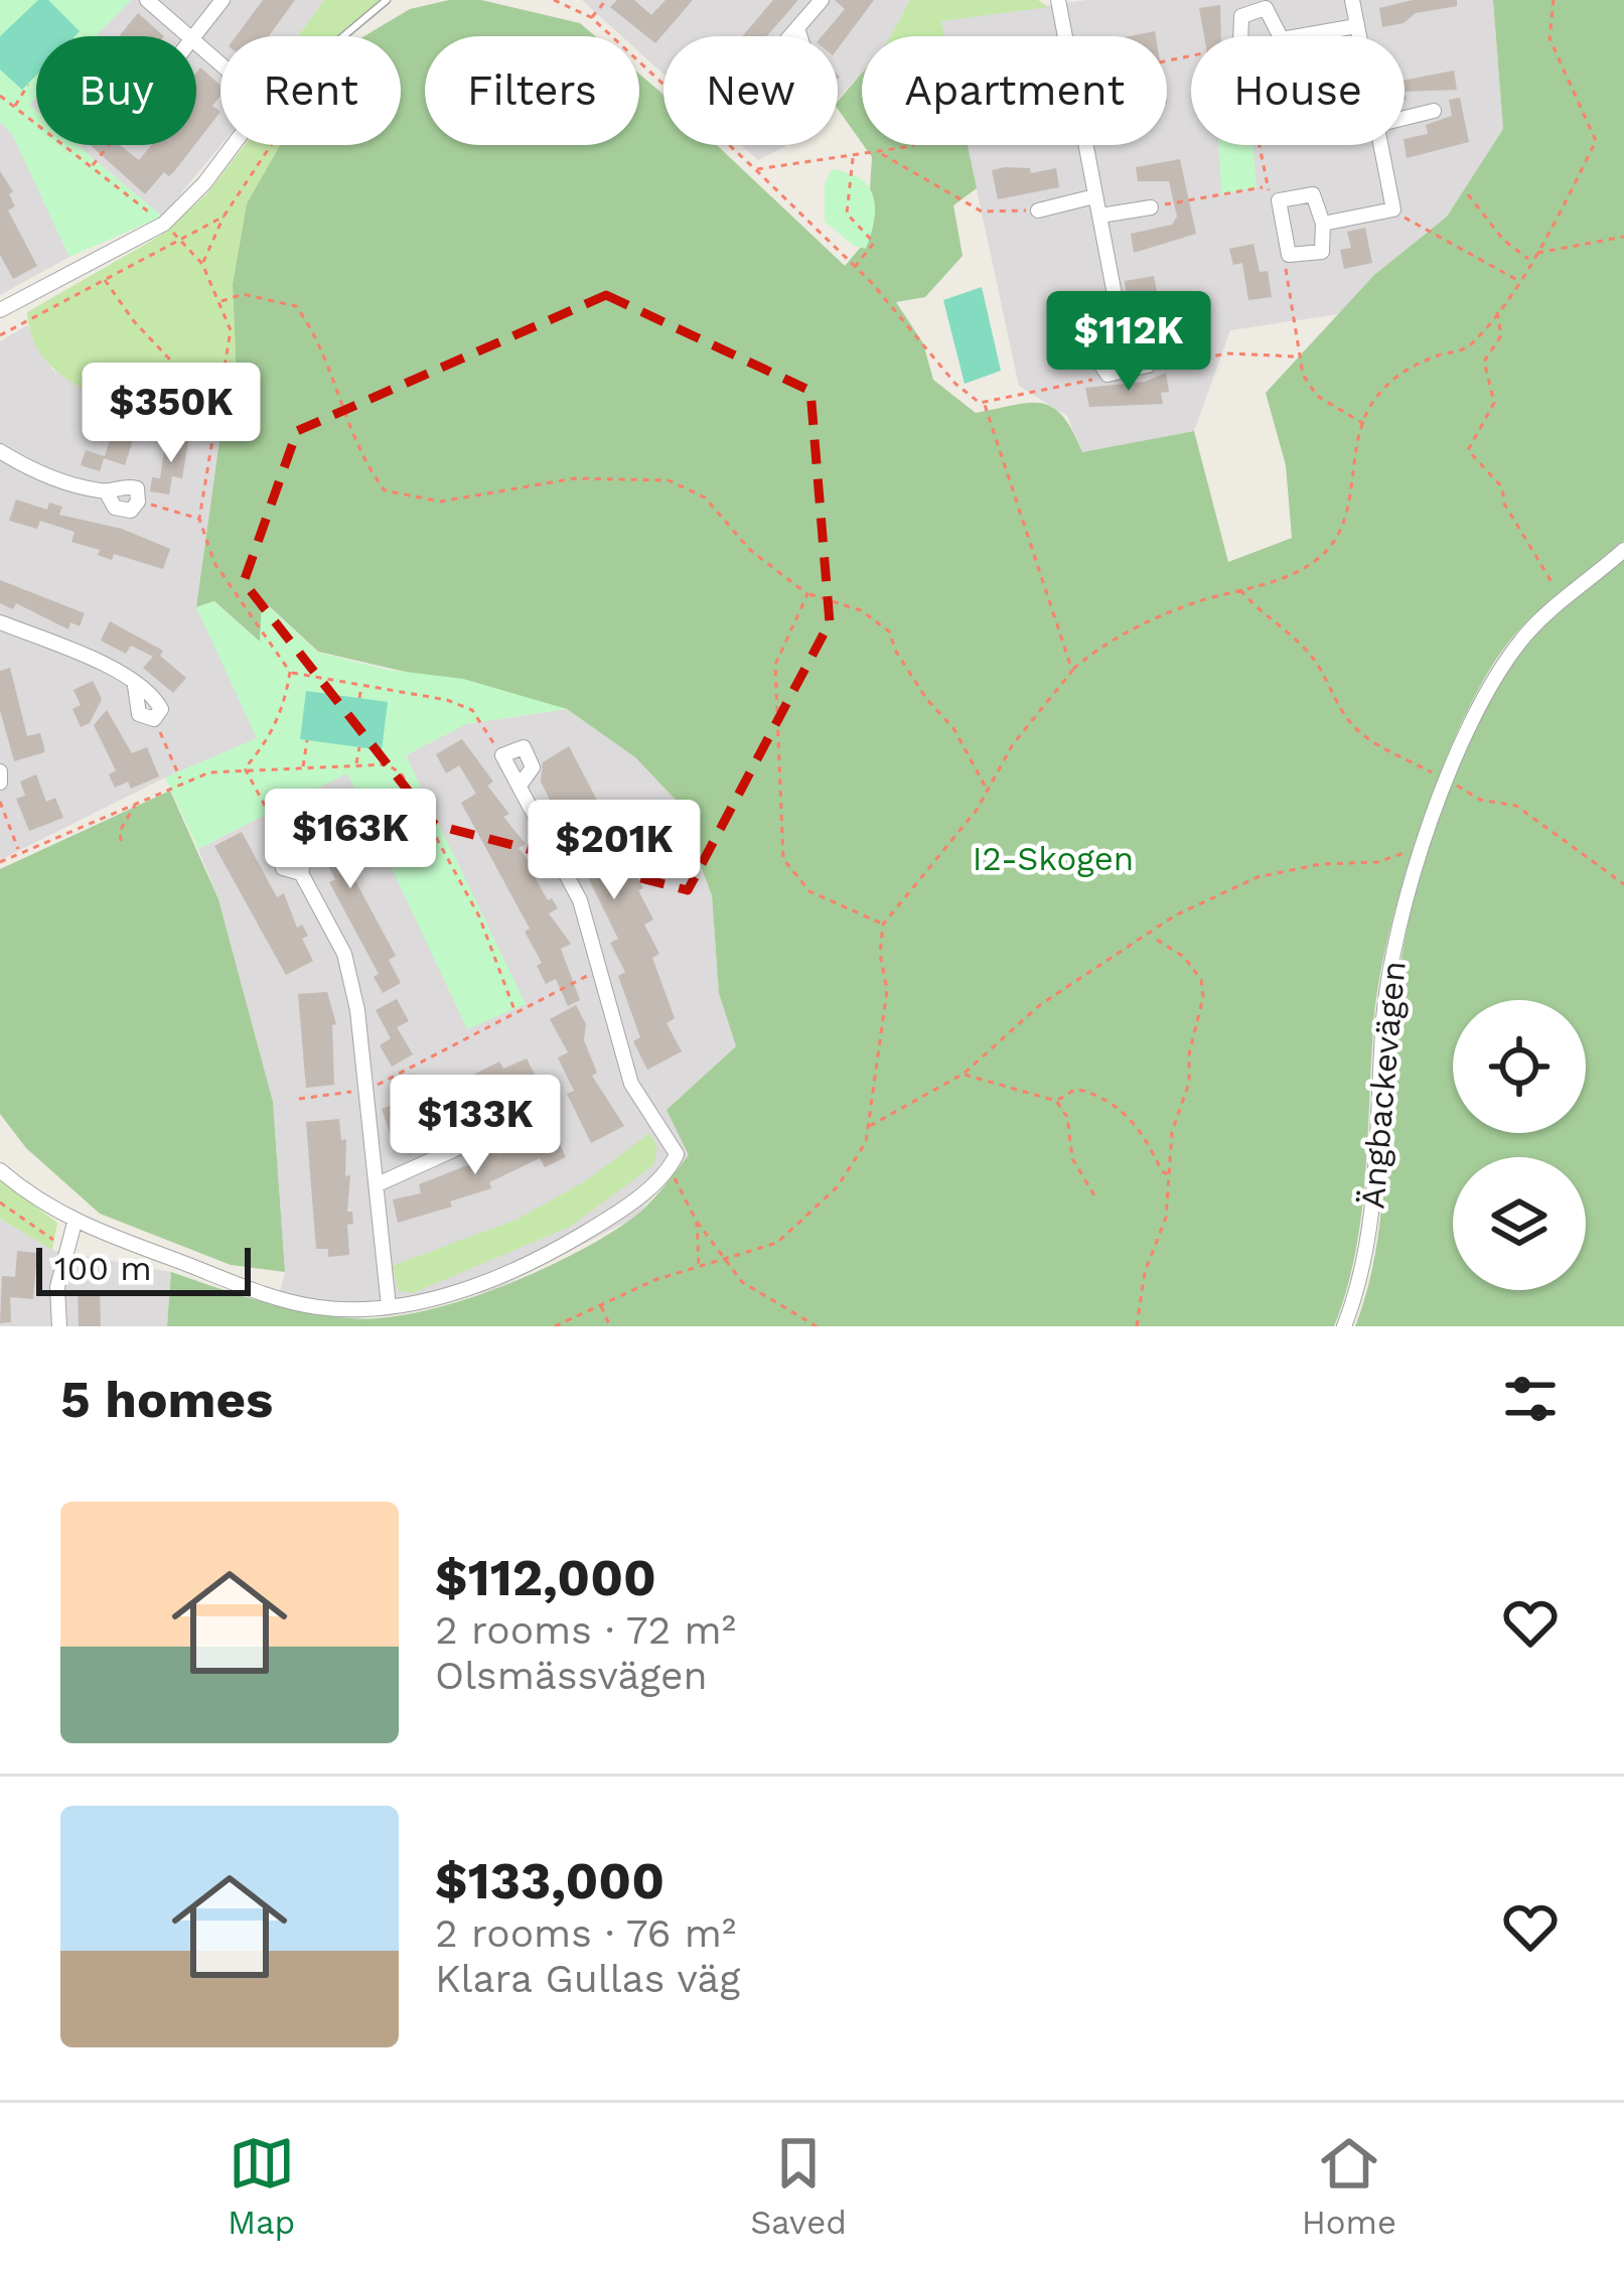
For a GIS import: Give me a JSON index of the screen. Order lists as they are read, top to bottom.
{
  "streets": {
    "street": ["Ängbackevägen"]
  },
  "parks": ["I2-Skogen"],
  "scale_bar": "100 m",
  "page": {
    "chip": [
      "Buy",
      "Rent",
      "Filters",
      "New",
      "Apartment",
      "House"
    ],
    "price": [
      "$112K",
      "$350K",
      "$163K",
      "$201K",
      "$133K"
    ],
    "scale": "100 m",
    "heading": "5 homes",
    "list": [
      {
        "name": "$112,000",
        "note": "2 rooms · 72 m² · Olsmässvägen"
      },
      {
        "name": "$133,000",
        "note": "2 rooms · 76 m² · Klara Gullas väg"
      }
    ],
    "tabs": ["Map", "Saved", "Home"]
  }
}
